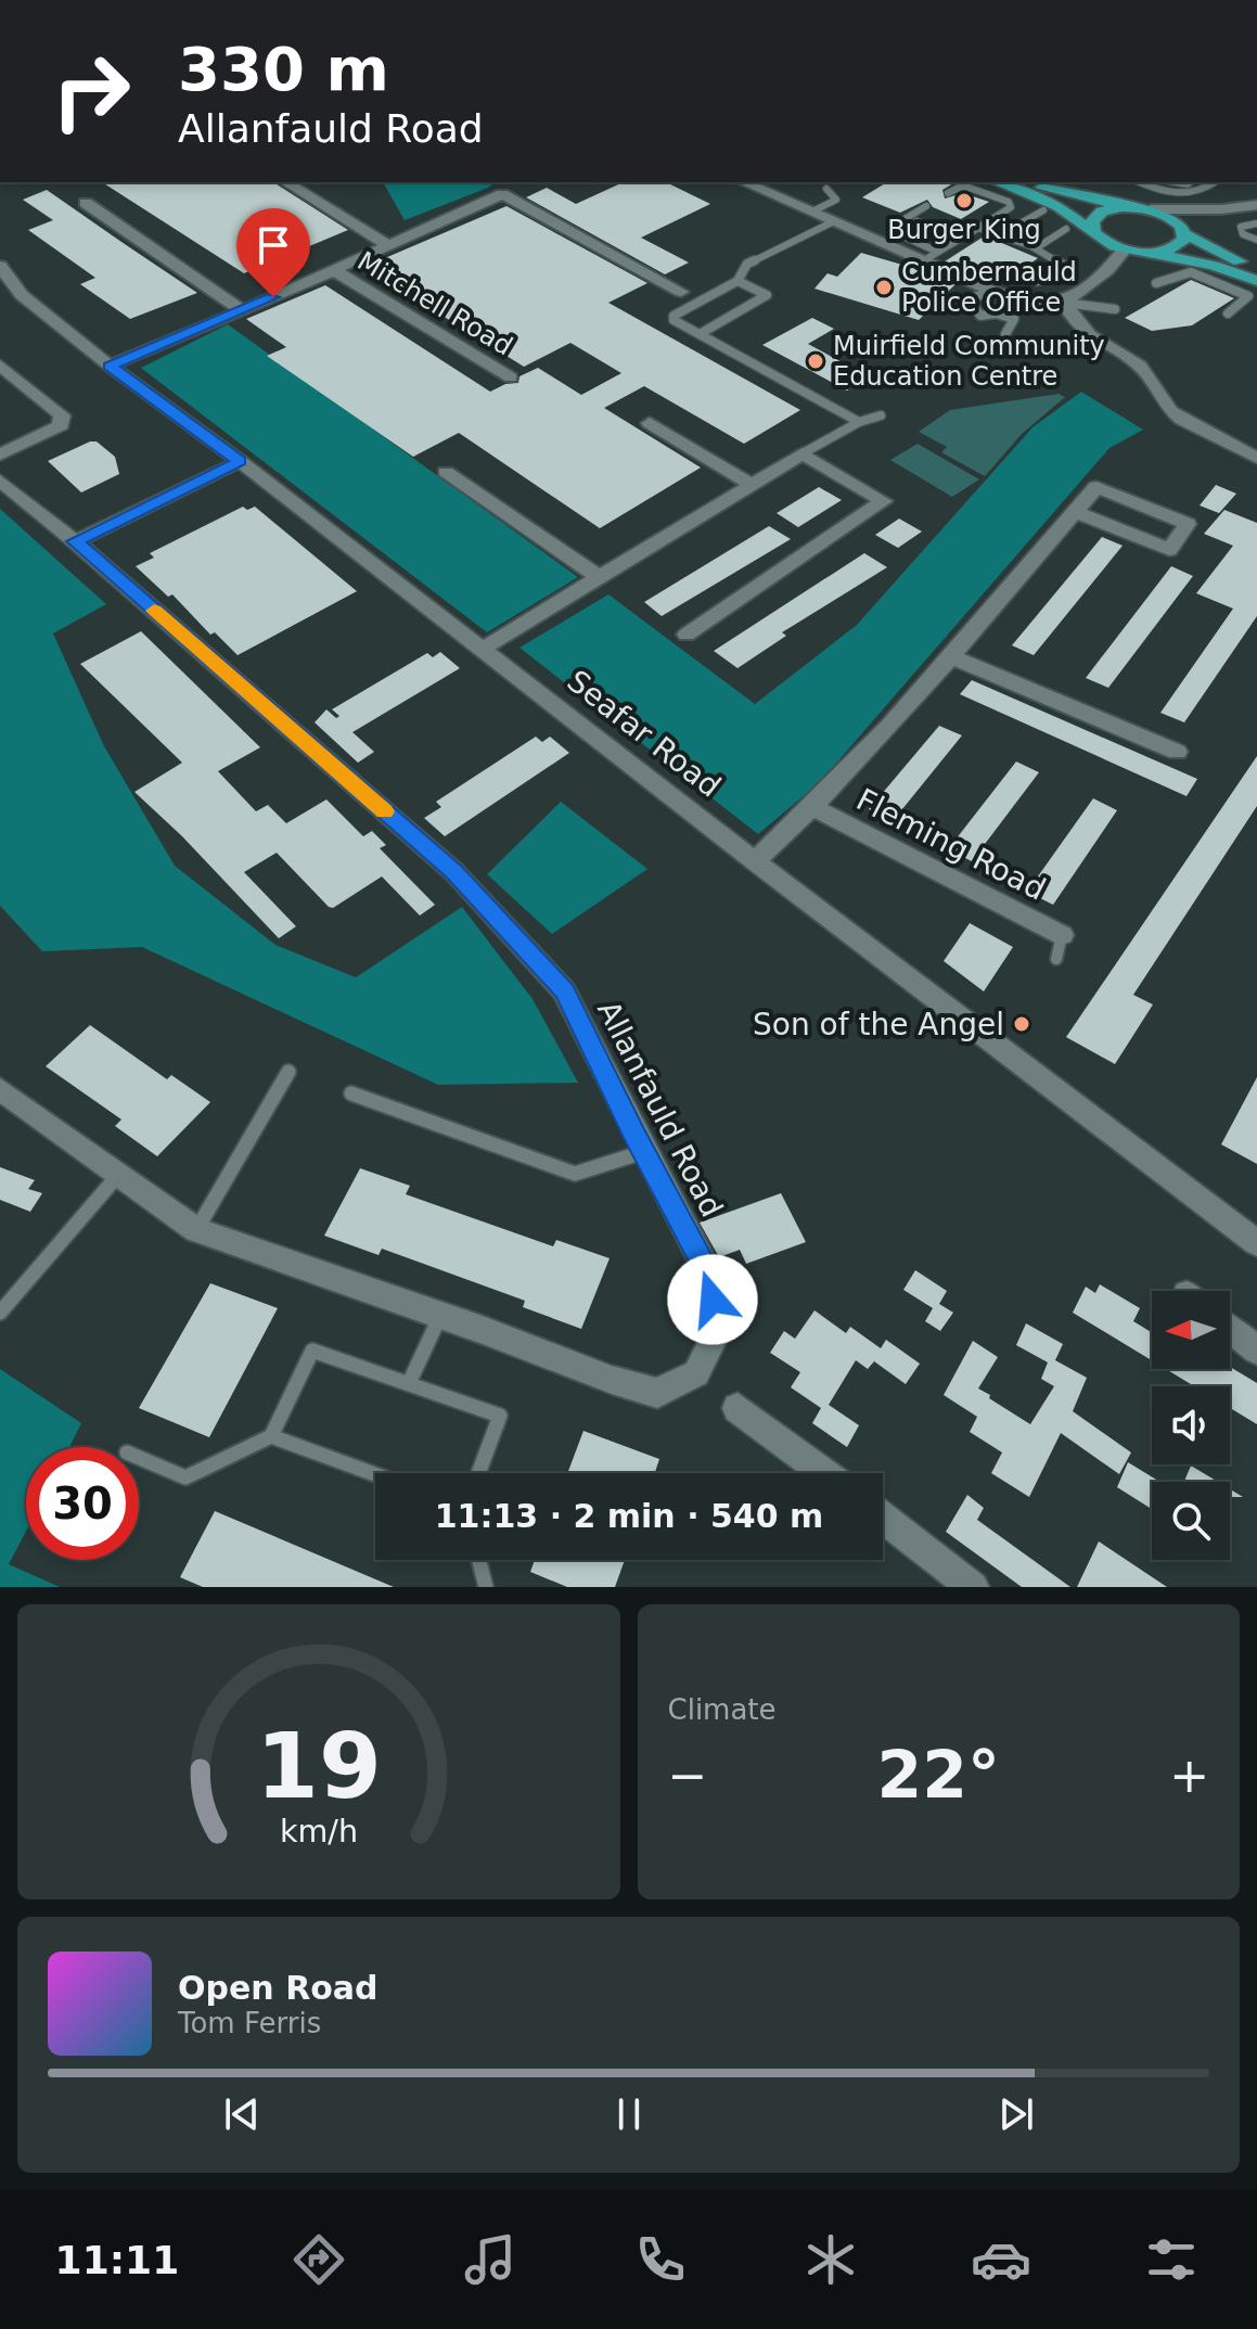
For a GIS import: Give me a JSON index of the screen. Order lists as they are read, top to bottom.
{
  "streets": {
    "street": [
      "Mitchell Road",
      "Seafar Road",
      "Fleming Road",
      "Allanfauld Road"
    ]
  },
  "crossings": [
    ["Seafar Road", "Fleming Road"]
  ],
  "places": [
    "Burger King",
    "Cumbernauld Police Office",
    "Muirfield Community Education Centre",
    "Son of the Angel"
  ],
  "north": "left",
  "page": {
    "turn": ["330 m", "Allanfauld Road"],
    "limit": "30",
    "trip": "11:13 · 2 min · 540 m",
    "tile": "Climate",
    "heat": ["−", "22°", "+"],
    "song": ["Open Road", "Tom Ferris"],
    "tabs": "11:11",
    "gauge": ["19", "km/h"]
  }
}
